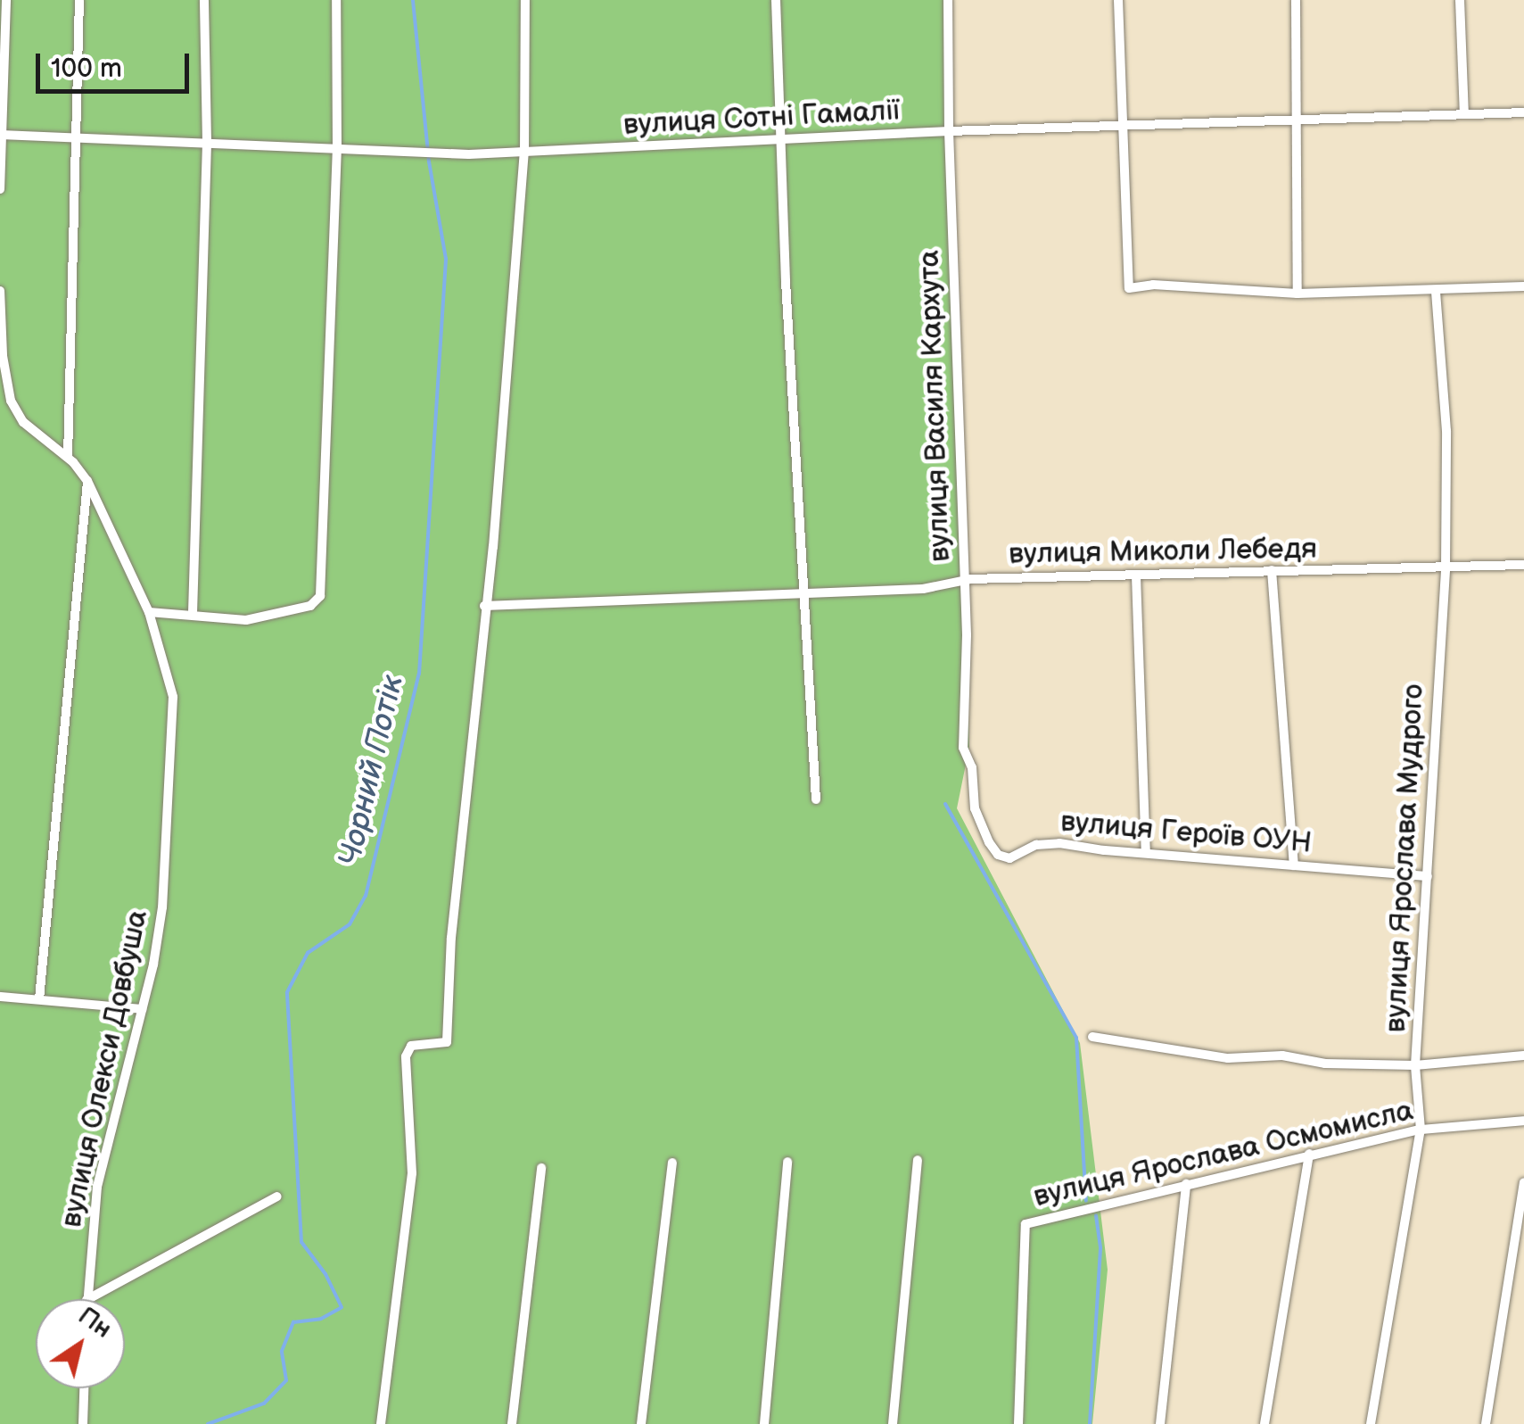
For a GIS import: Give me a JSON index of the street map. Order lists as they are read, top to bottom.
{
  "streets": {
    "street": [
      "вулиця Сотні Гамалії",
      "вулиця Василя Кархута",
      "вулиця Миколи Лебедя",
      "вулиця Героїв ОУН",
      "вулиця Ярослава Мудрого",
      "вулиця Олекси Довбуша",
      "вулиця Ярослава Осмомисла"
    ]
  },
  "crossings": [
    ["вулиця Сотні Гамалії", "вулиця Василя Кархута"],
    ["вулиця Василя Кархута", "вулиця Миколи Лебедя"],
    ["вулиця Василя Кархута", "вулиця Героїв ОУН"],
    ["вулиця Миколи Лебедя", "вулиця Ярослава Мудрого"],
    ["вулиця Героїв ОУН", "вулиця Ярослава Мудрого"],
    ["вулиця Ярослава Мудрого", "вулиця Ярослава Осмомисла"]
  ],
  "water": ["Чорний Потік"],
  "scale_bar": "100 m",
  "north": "top right"
}
